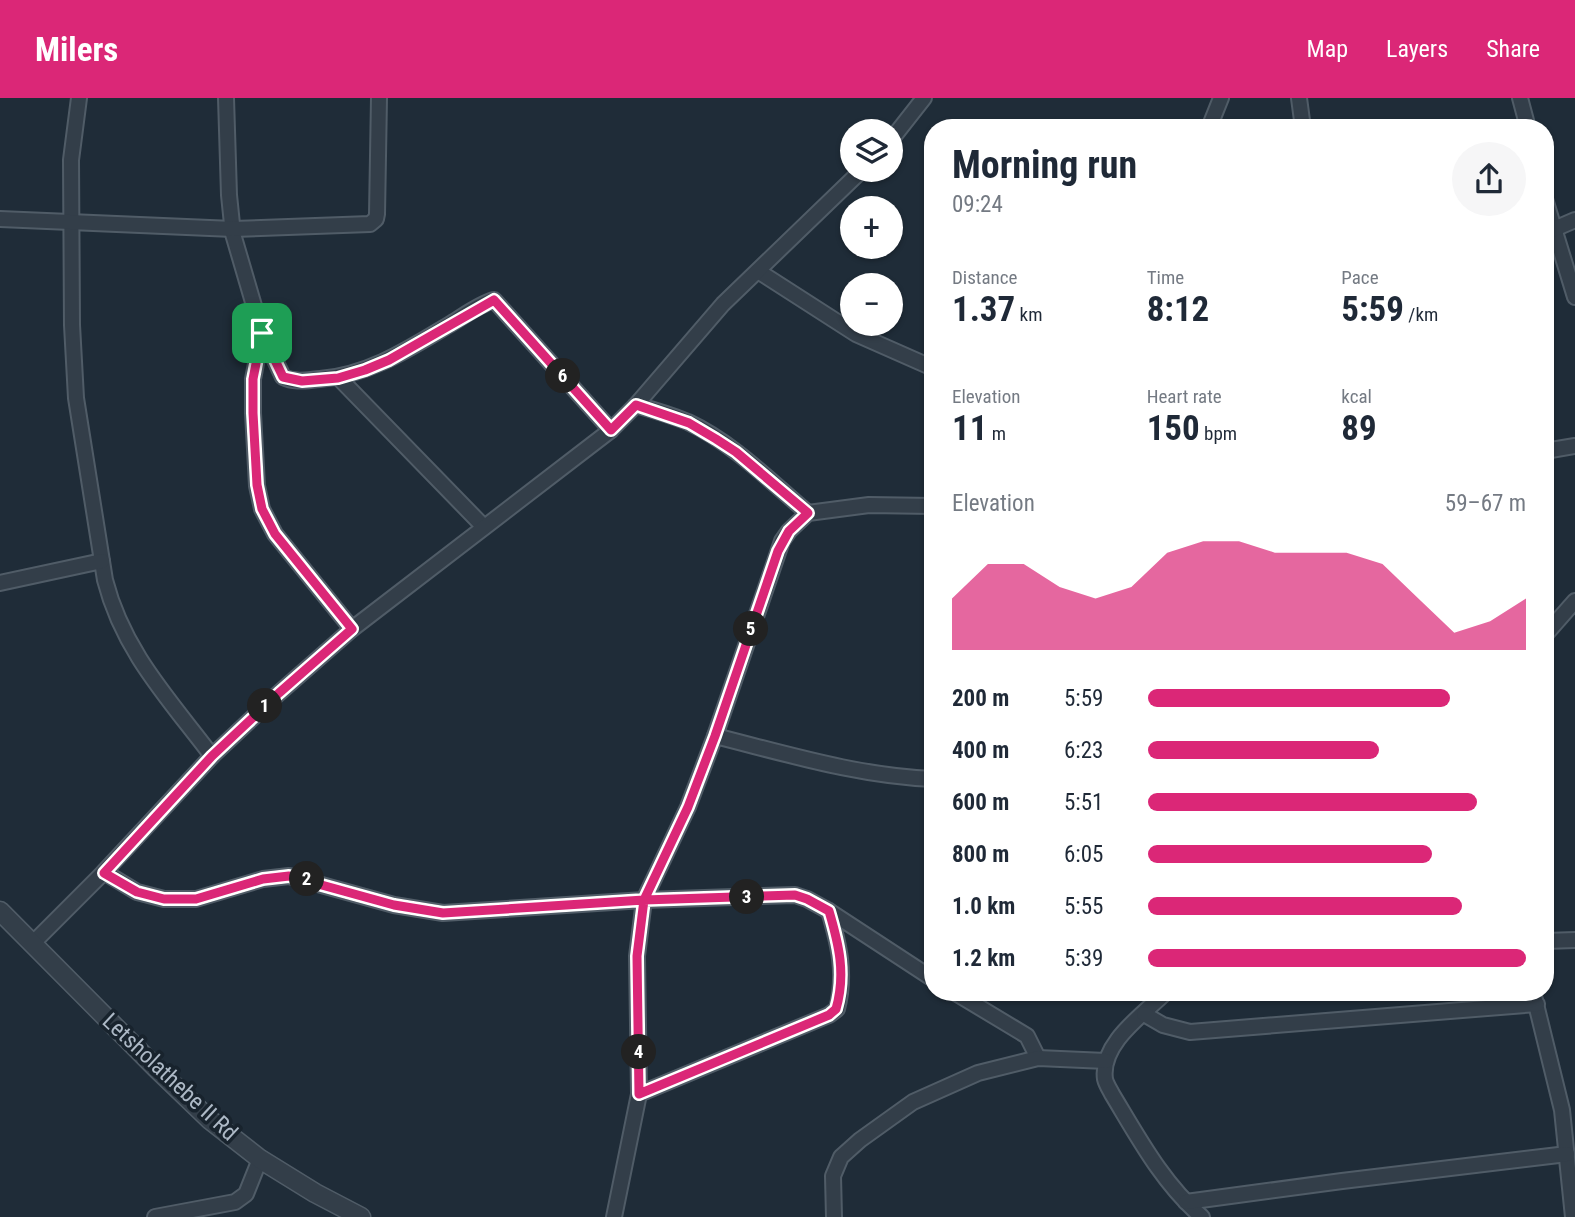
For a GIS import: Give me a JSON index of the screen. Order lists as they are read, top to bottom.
{
  "streets": {
    "street": ["Letsholathebe II Rd"]
  },
  "page": {
    "header": "Milers",
    "nav": ["Map", "Layers", "Share"],
    "map_buttons": ["+", "−"],
    "heading": ["Morning run", "09:24"],
    "stats": [
      ["Distance", "1.37 km"],
      ["Time", "8:12"],
      ["Pace", "5:59 /km"],
      ["Elevation", "11 m"],
      ["Heart rate", "150 bpm"],
      ["kcal", "89"]
    ],
    "pins": [
      "6",
      "5",
      "1",
      "2",
      "3",
      "4"
    ],
    "chart": ["Elevation", "59–67 m"],
    "list": [
      {
        "name": "200 m",
        "note": "5:59"
      },
      {
        "name": "400 m",
        "note": "6:23"
      },
      {
        "name": "600 m",
        "note": "5:51"
      },
      {
        "name": "800 m",
        "note": "6:05"
      },
      {
        "name": "1.0 km",
        "note": "5:55"
      },
      {
        "name": "1.2 km",
        "note": "5:39"
      }
    ]
  }
}
